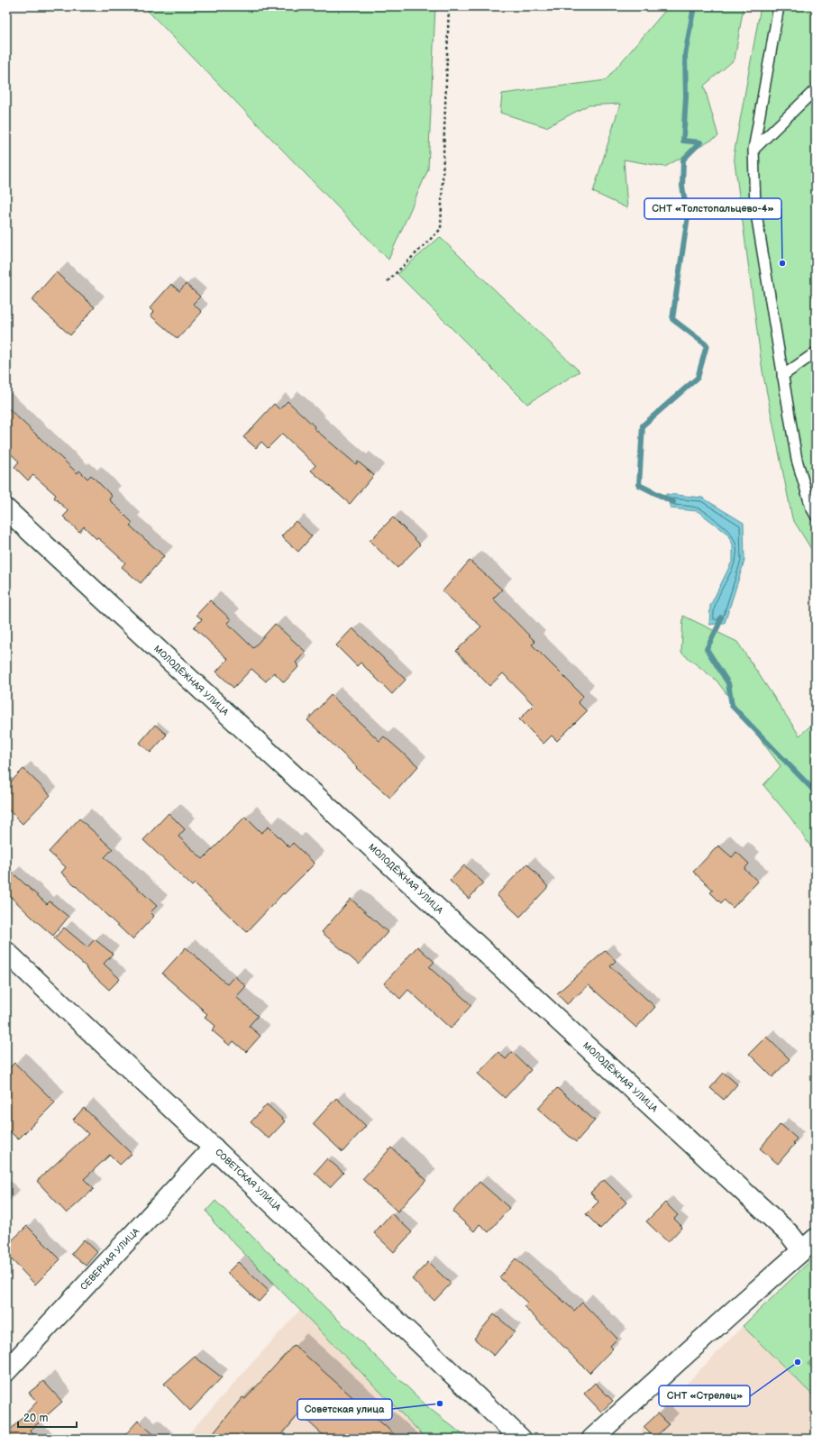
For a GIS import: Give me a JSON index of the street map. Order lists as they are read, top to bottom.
{
  "streets": {
    "street": ["МОЛОДЁЖНАЯ УЛИЦА", "СОВЕТСКАЯ УЛИЦА", "СЕВЕРНАЯ УЛИЦА"]
  },
  "crossings": [
    ["СОВЕТСКАЯ УЛИЦА", "СЕВЕРНАЯ УЛИЦА"]
  ],
  "places": ["СНТ «Толстопальцево-4»", "СНТ «Стрелец»", "Советская улица"],
  "scale_bar": "20 m"
}
